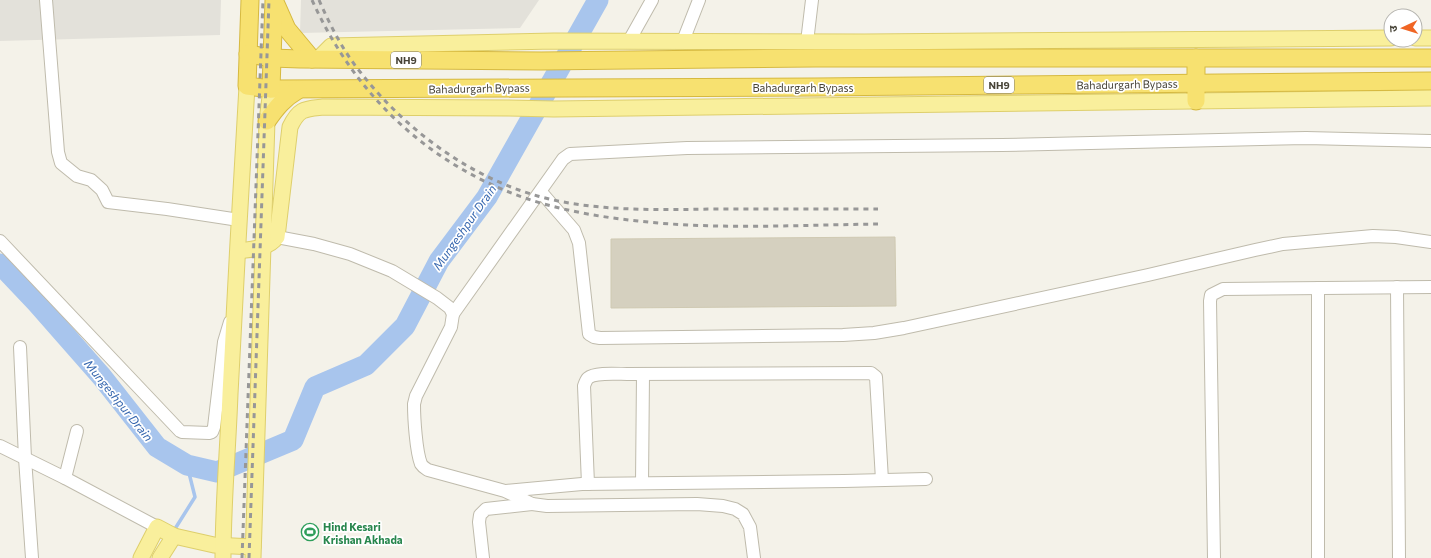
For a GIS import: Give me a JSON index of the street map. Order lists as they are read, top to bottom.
{
  "streets": {
    "highway": ["NH9", "Bahadurgarh Bypass"]
  },
  "water": ["Mungeshpur Drain"],
  "places": {
    "sports": ["Hind Kesari Krishan Akhada"]
  },
  "north": "left"
}
